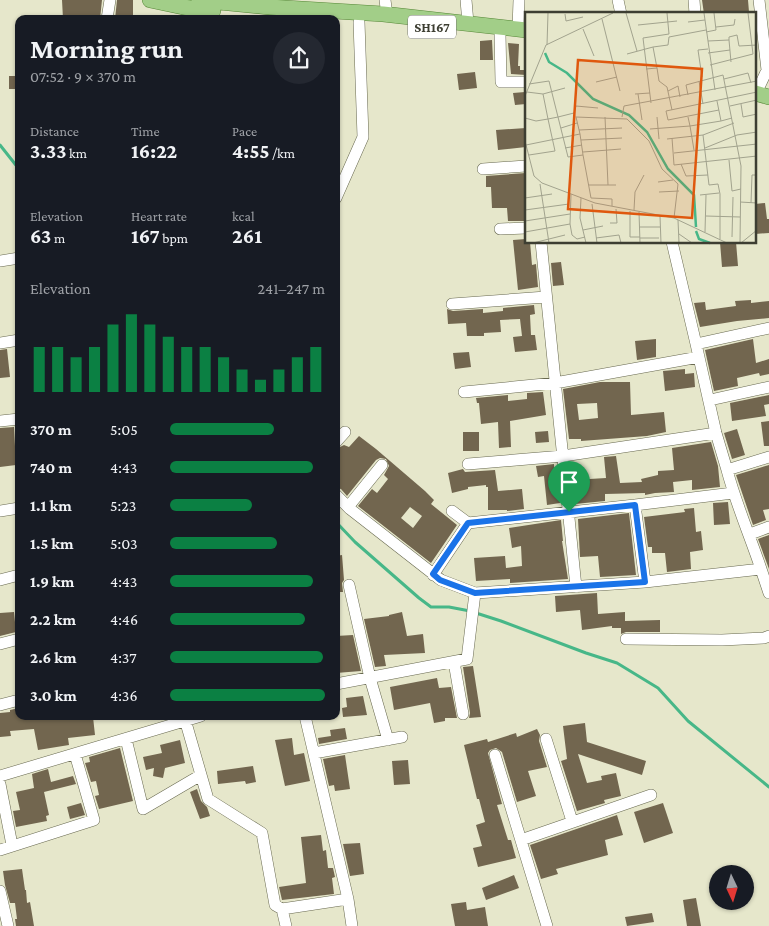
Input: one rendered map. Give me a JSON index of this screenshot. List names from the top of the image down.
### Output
{
  "streets": {
    "main road": ["SH167"]
  },
  "north": "bottom",
  "page": {
    "heading": ["Morning run", "07:52 · 9 × 370 m"],
    "stats": [
      ["Distance", "3.33 km"],
      ["Time", "16:22"],
      ["Pace", "4:55 /km"],
      ["Elevation", "63 m"],
      ["Heart rate", "167 bpm"],
      ["kcal", "261"]
    ],
    "chart": ["Elevation", "241–247 m"],
    "list": [
      {
        "name": "370 m",
        "note": "5:05"
      },
      {
        "name": "740 m",
        "note": "4:43"
      },
      {
        "name": "1.1 km",
        "note": "5:23"
      },
      {
        "name": "1.5 km",
        "note": "5:03"
      },
      {
        "name": "1.9 km",
        "note": "4:43"
      },
      {
        "name": "2.2 km",
        "note": "4:46"
      },
      {
        "name": "2.6 km",
        "note": "4:37"
      },
      {
        "name": "3.0 km",
        "note": "4:36"
      }
    ]
  }
}
